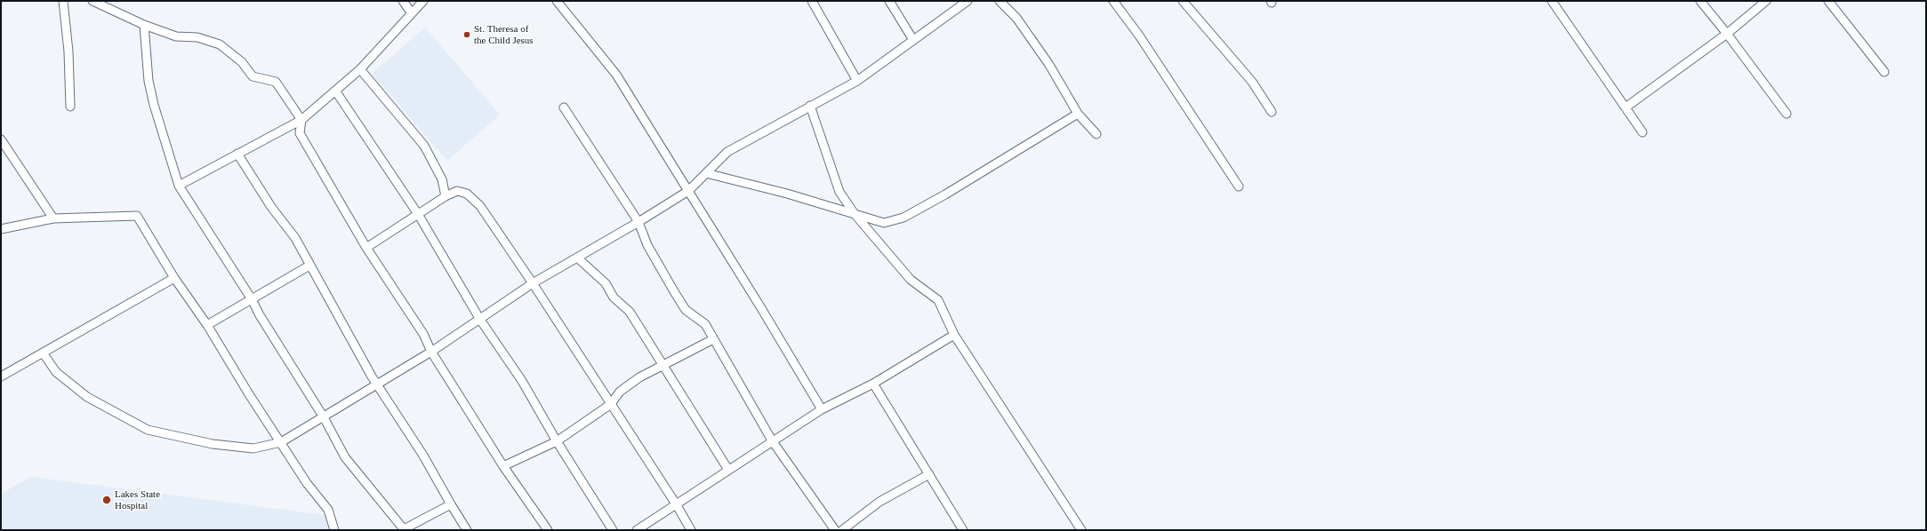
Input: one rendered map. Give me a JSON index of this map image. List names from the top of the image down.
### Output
{
  "places": ["St. Theresa of the Child Jesus", "Lakes State Hospital"]
}
